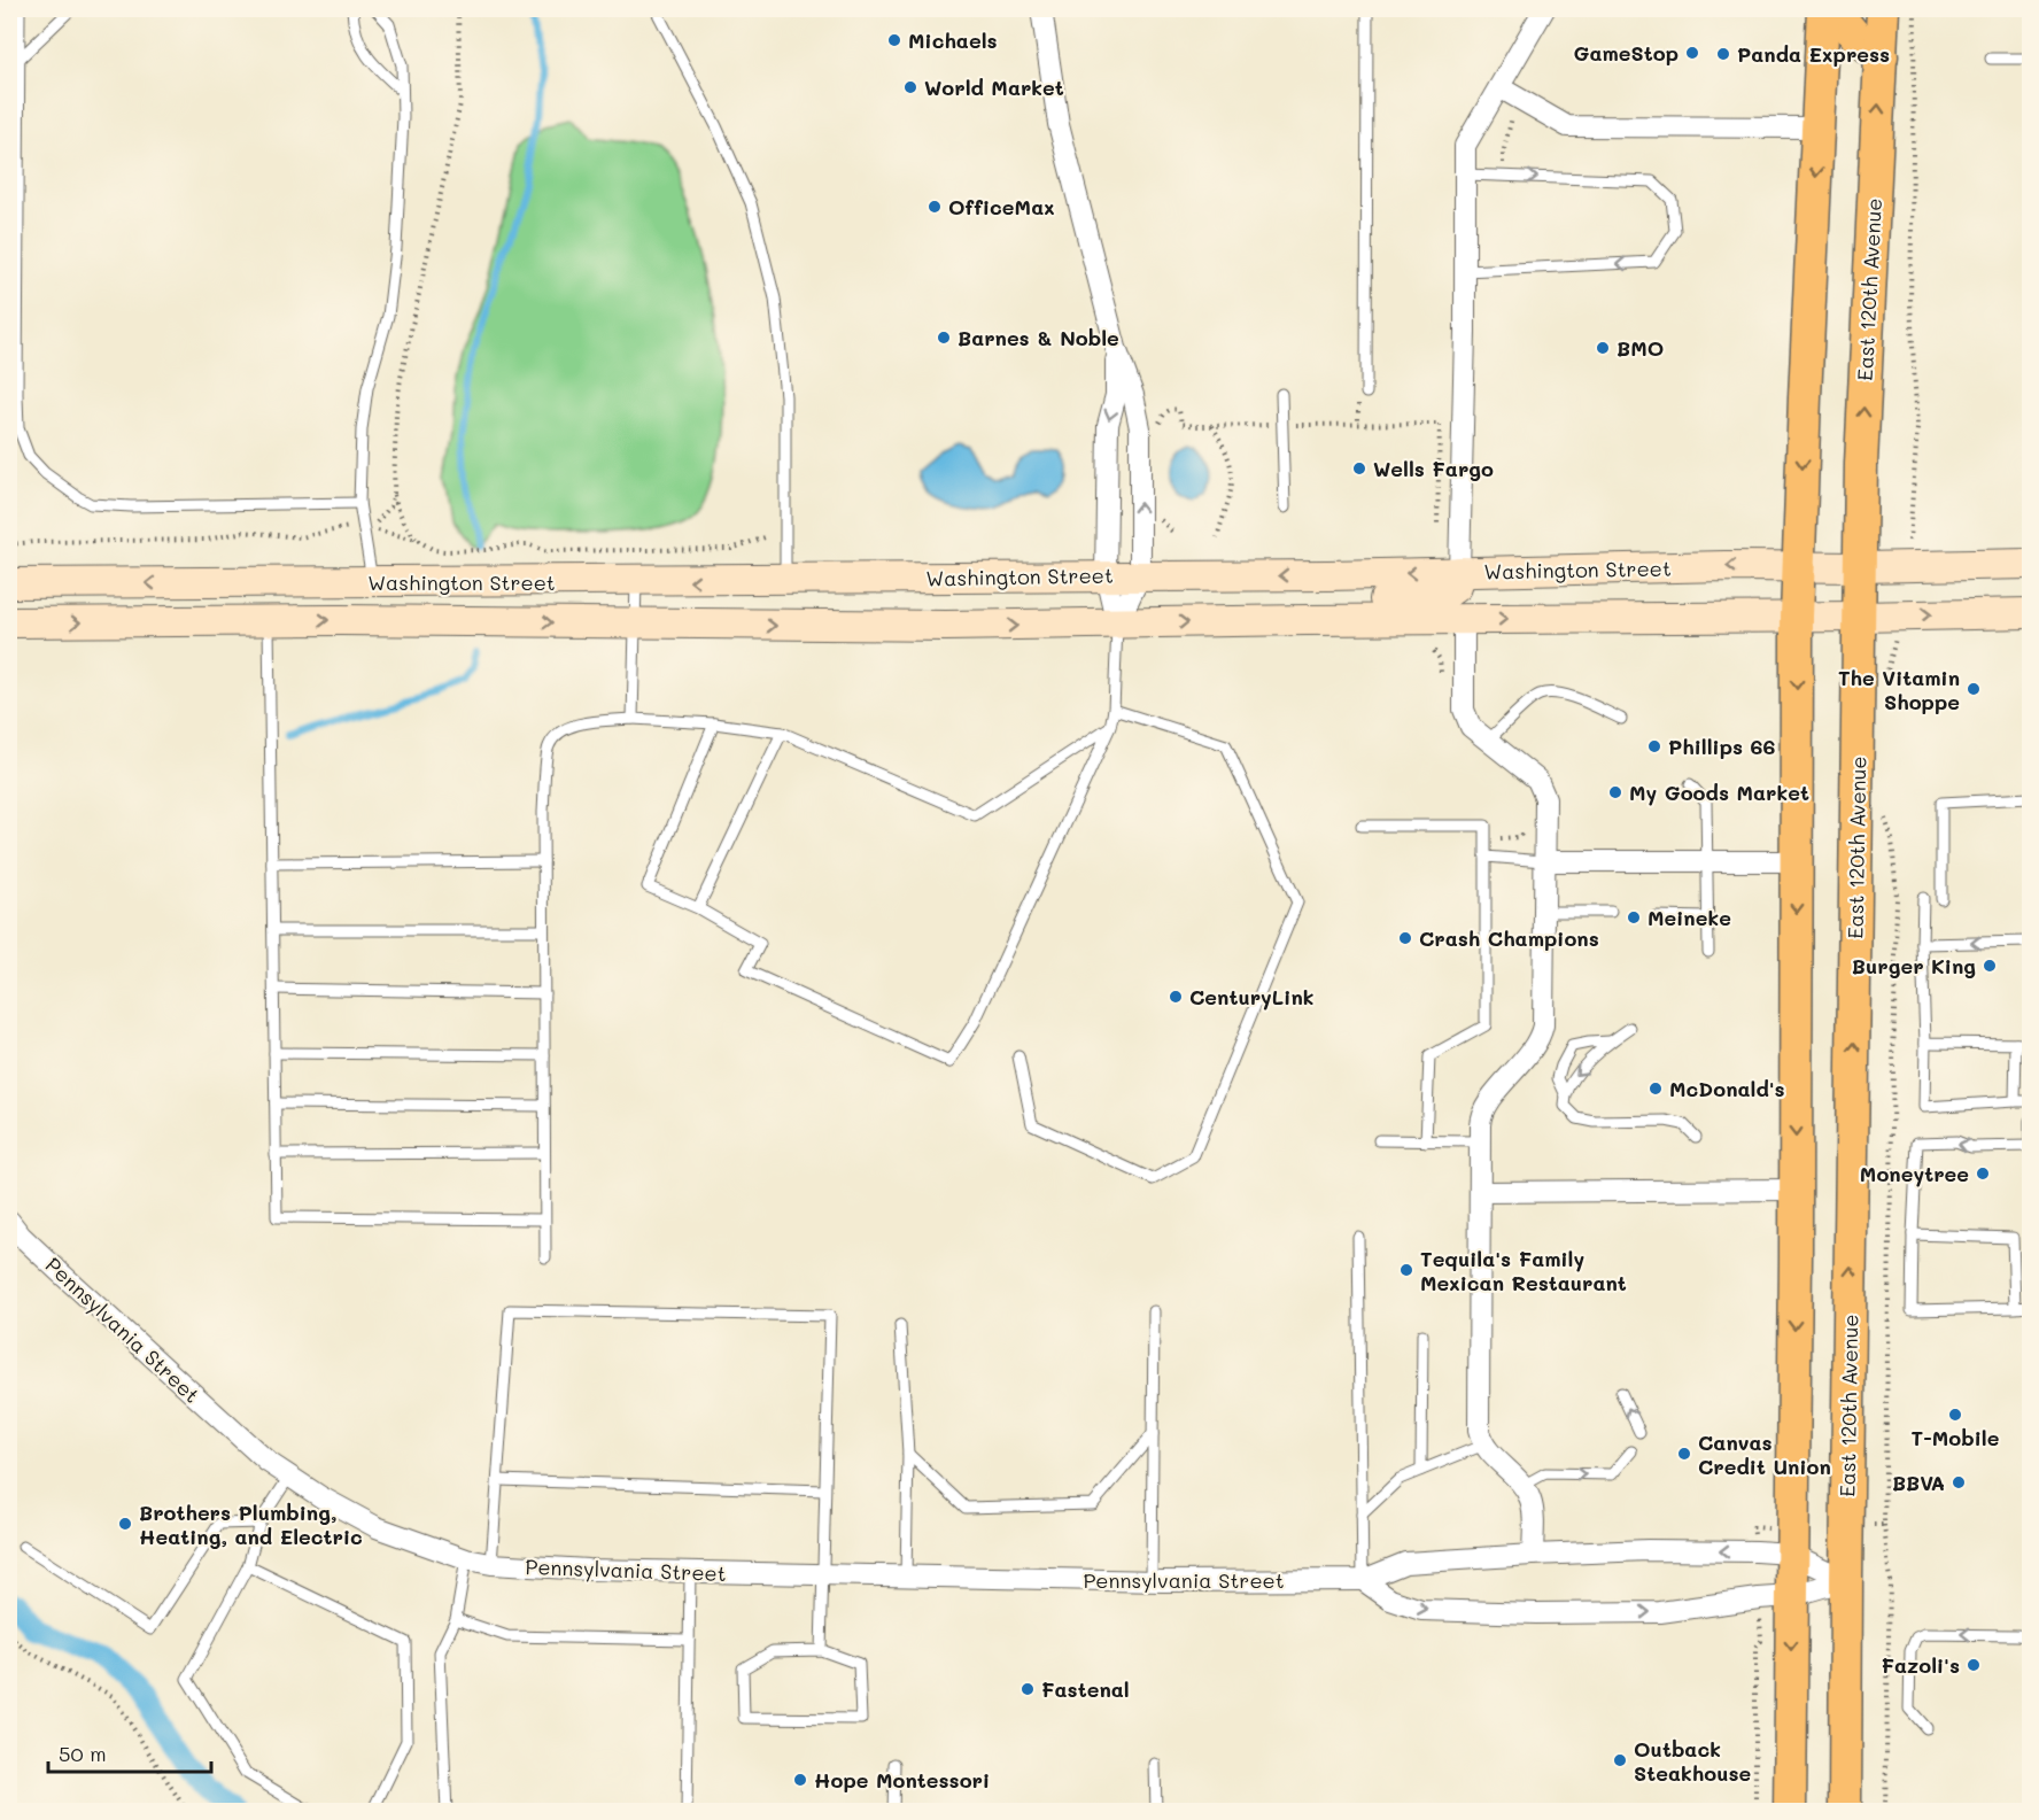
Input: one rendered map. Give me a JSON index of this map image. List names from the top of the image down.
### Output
{
  "streets": {
    "main road": ["East 120th Avenue", "Washington Street"],
    "street": ["Pennsylvania Street"]
  },
  "crossings": [
    ["East 120th Avenue", "Washington Street"],
    ["East 120th Avenue", "Pennsylvania Street"]
  ],
  "places": [
    "Michaels",
    "GameStop",
    "Panda Express",
    "World Market",
    "OfficeMax",
    "Barnes & Noble",
    "BMO",
    "Wells Fargo",
    "The Vitamin Shoppe",
    "Phillips 66",
    "My Goods Market",
    "Meineke",
    "Crash Champions",
    "Burger King",
    "CenturyLink",
    "McDonald's",
    "Moneytree",
    "Tequila's Family Mexican Restaurant",
    "T-Mobile",
    "Canvas Credit Union",
    "BBVA",
    "Brothers Plumbing, Heating, and Electric",
    "Fazoli's",
    "Fastenal",
    "Outback Steakhouse",
    "Hope Montessori"
  ],
  "scale_bar": "50 m"
}
